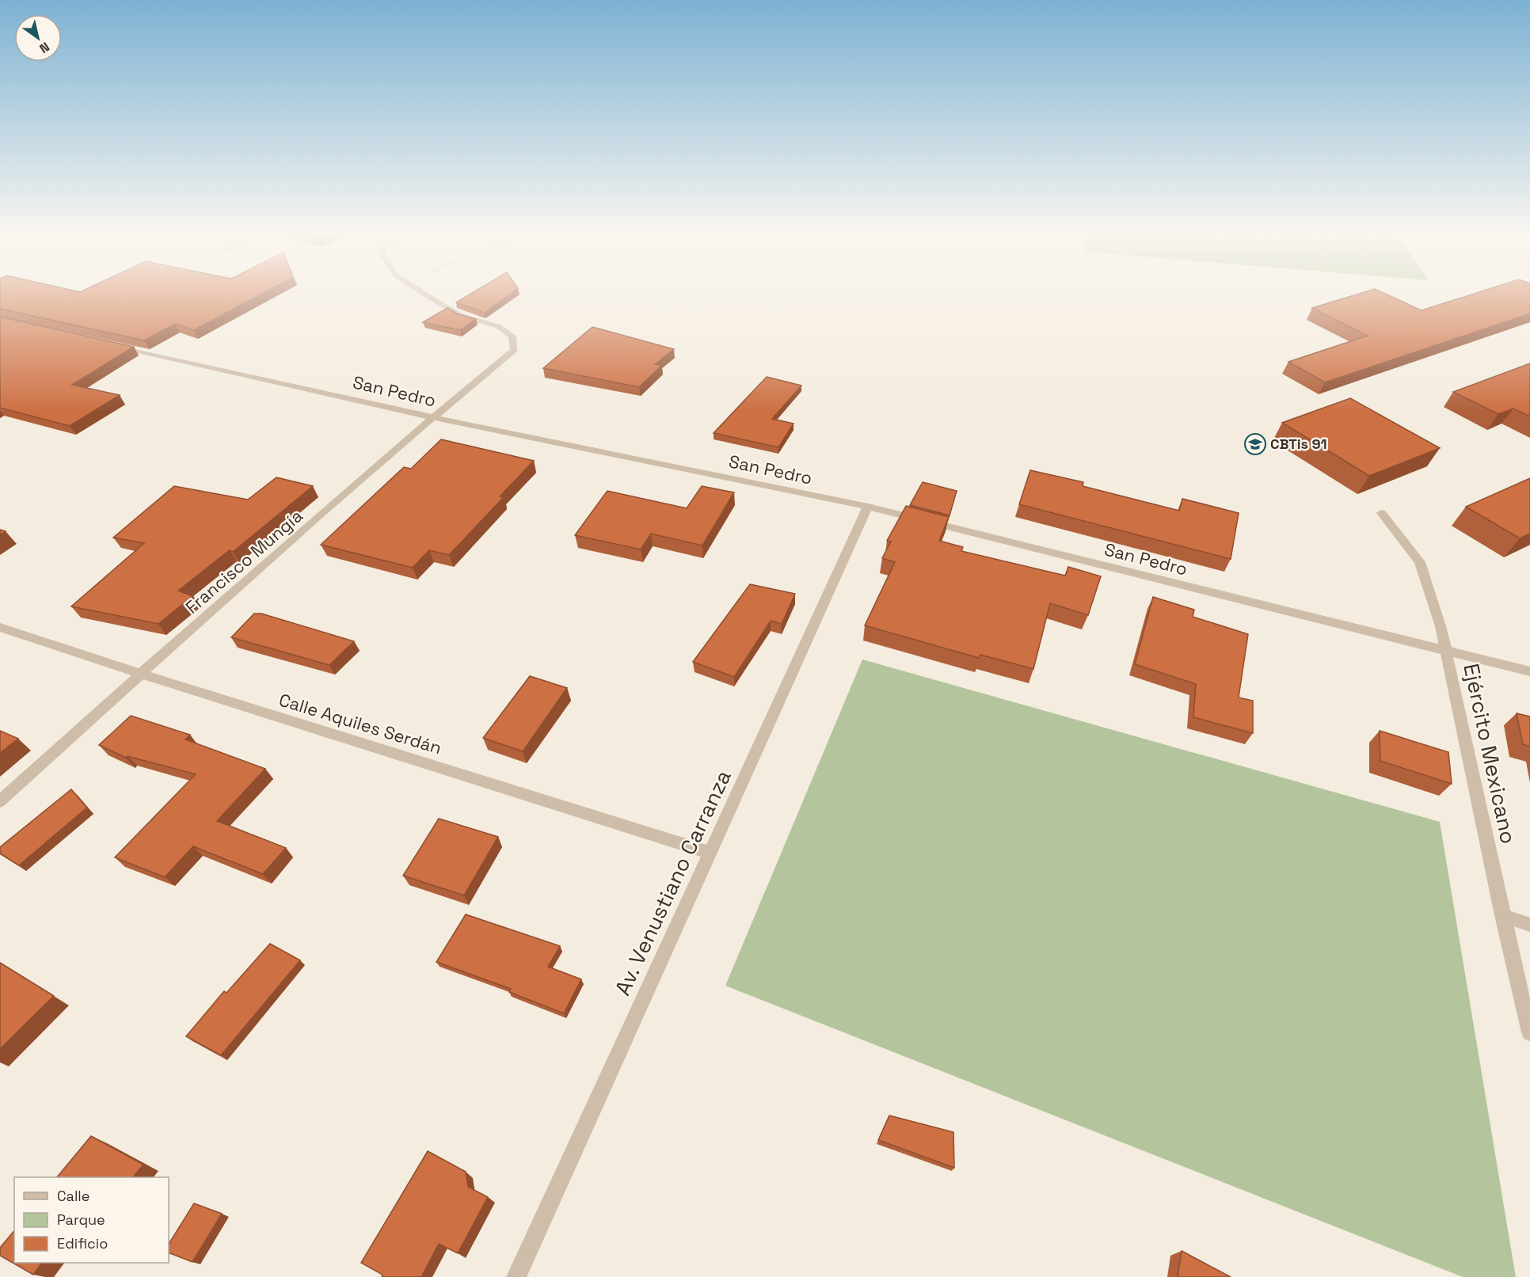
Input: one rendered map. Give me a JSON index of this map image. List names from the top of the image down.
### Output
{
  "streets": {
    "street": [
      "San Pedro",
      "Francisco Mungía",
      "Calle Aquiles Serdán",
      "Ejército Mexicano",
      "Av. Venustiano Carranza"
    ]
  },
  "crossings": [
    ["San Pedro", "Francisco Mungía"],
    ["San Pedro", "Ejército Mexicano"],
    ["San Pedro", "Av. Venustiano Carranza"],
    ["Francisco Mungía", "Calle Aquiles Serdán"],
    ["Calle Aquiles Serdán", "Av. Venustiano Carranza"]
  ],
  "places": {
    "school or university": ["CBTis 91"]
  },
  "legend": ["Calle", "Parque", "Edificio"],
  "north": "bottom right"
}
